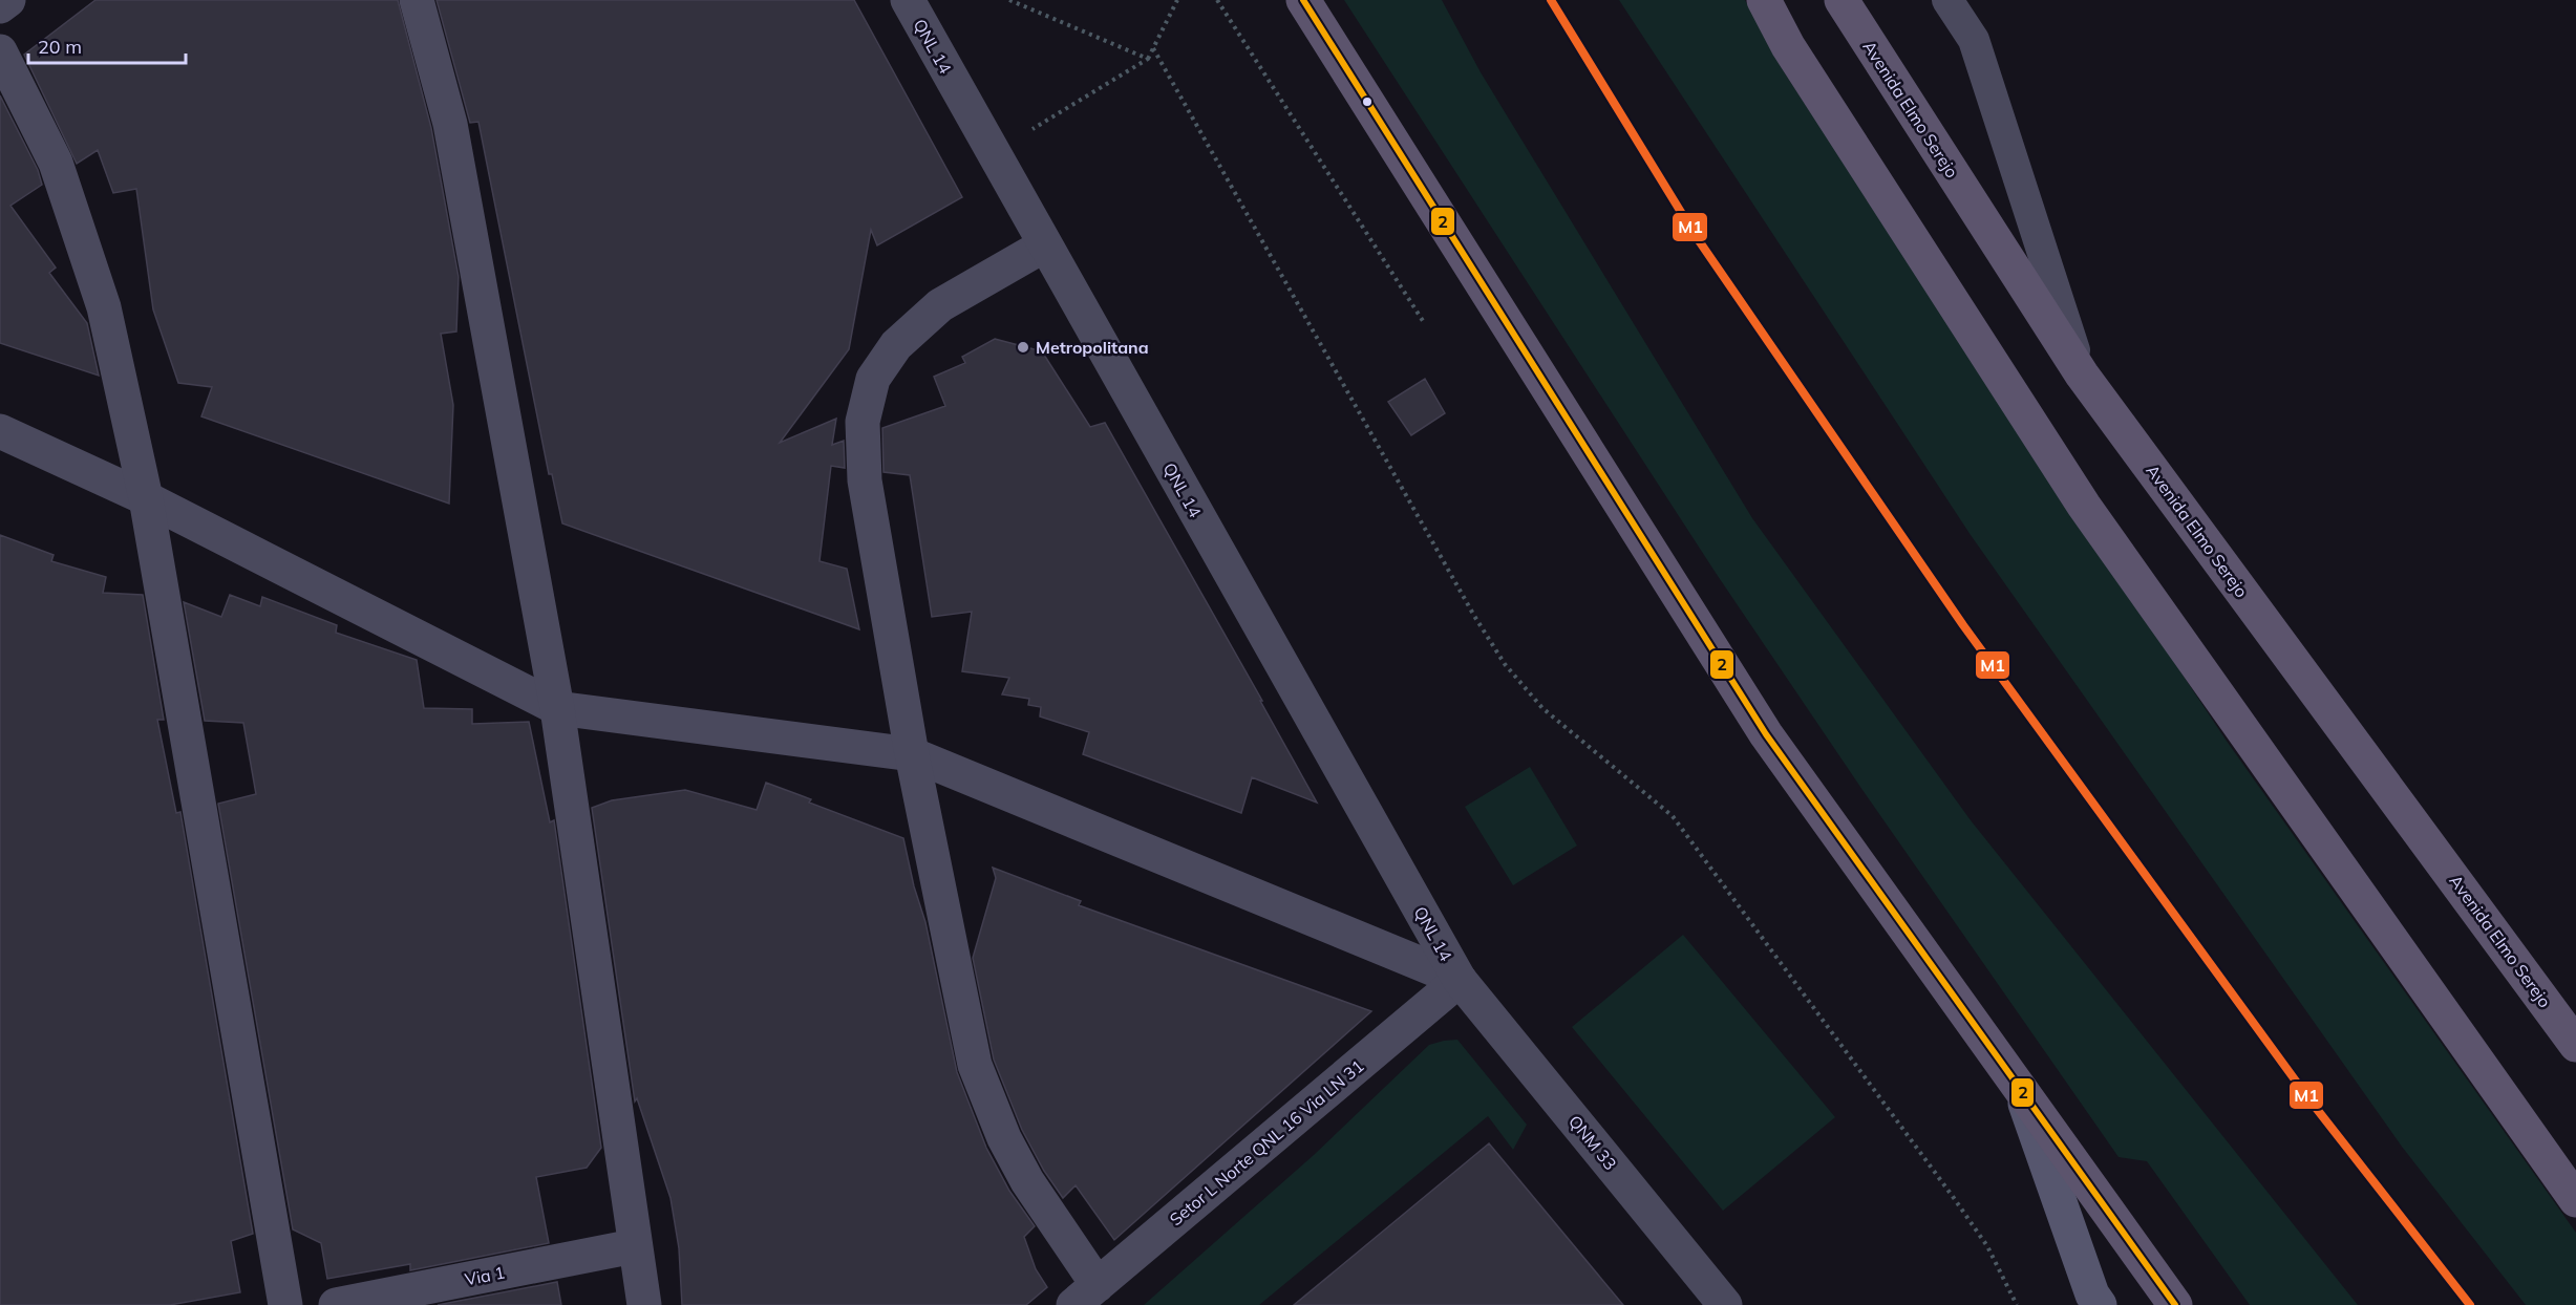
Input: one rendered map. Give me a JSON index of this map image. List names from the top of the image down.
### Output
{
  "streets": {
    "main road": ["Avenida Elmo Serejo"],
    "street": [
      "QNL 14",
      "Setor L Norte QNL 16 Via LN 31",
      "QNM 33",
      "Via 1"
    ]
  },
  "crossings": [
    ["QNL 14", "Setor L Norte QNL 16 Via LN 31"],
    ["QNL 14", "QNM 33"],
    ["Setor L Norte QNL 16 Via LN 31", "QNM 33"]
  ],
  "places": ["Metropolitana"],
  "lines": ["transit line M1", "transit line 2"],
  "scale_bar": "20 m"
}
